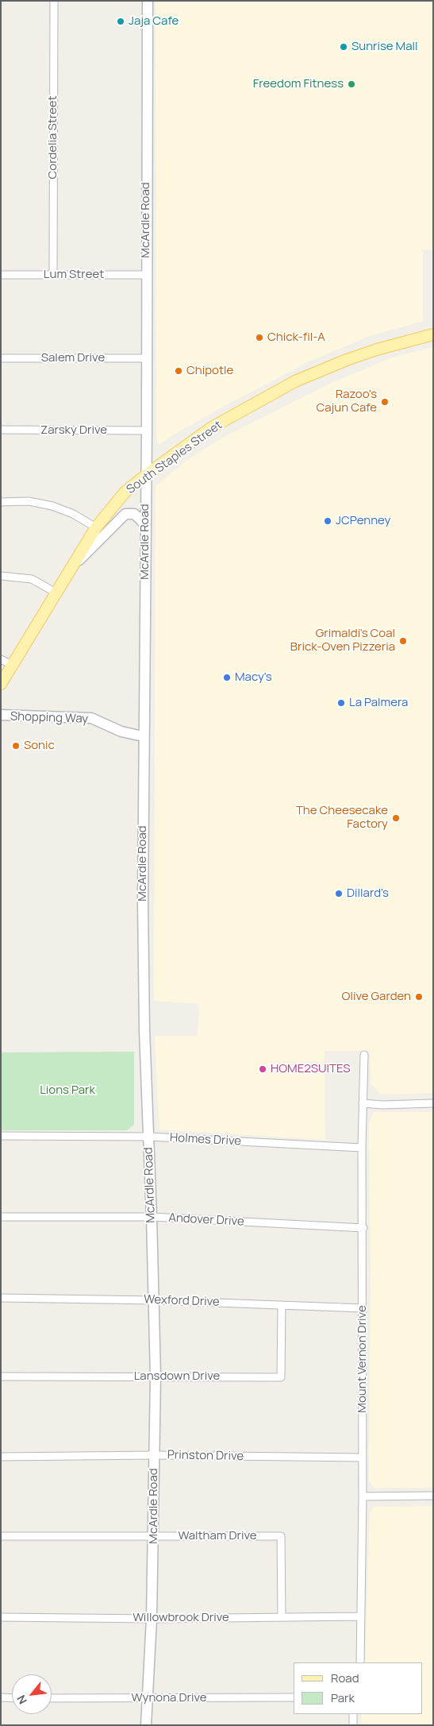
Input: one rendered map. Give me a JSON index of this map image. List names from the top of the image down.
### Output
{
  "streets": {
    "main road": ["McArdle Road", "South Staples Street", "Shopping Way"],
    "street": [
      "Cordelia Street",
      "Lum Street",
      "Salem Drive",
      "Zarsky Drive",
      "Holmes Drive",
      "Andover Drive",
      "Wexford Drive",
      "Mount Vernon Drive",
      "Lansdown Drive",
      "Prinston Drive",
      "Waltham Drive",
      "Willowbrook Drive",
      "Wynona Drive"
    ]
  },
  "crossings": [
    ["Cordelia Street", "Lum Street"],
    ["McArdle Road", "Lum Street"],
    ["McArdle Road", "Salem Drive"],
    ["McArdle Road", "Zarsky Drive"],
    ["McArdle Road", "South Staples Street"],
    ["McArdle Road", "Shopping Way"],
    ["McArdle Road", "Holmes Drive"],
    ["McArdle Road", "Andover Drive"],
    ["McArdle Road", "Wexford Drive"],
    ["McArdle Road", "Lansdown Drive"],
    ["McArdle Road", "Prinston Drive"],
    ["McArdle Road", "Waltham Drive"],
    ["McArdle Road", "Willowbrook Drive"],
    ["McArdle Road", "Wynona Drive"],
    ["Holmes Drive", "Mount Vernon Drive"],
    ["Andover Drive", "Mount Vernon Drive"],
    ["Wexford Drive", "Mount Vernon Drive"],
    ["Wexford Drive", "Lansdown Drive"],
    ["Mount Vernon Drive", "Prinston Drive"],
    ["Mount Vernon Drive", "Willowbrook Drive"],
    ["Waltham Drive", "Willowbrook Drive"]
  ],
  "parks": ["Lions Park"],
  "places": [
    "Jaja Cafe",
    "Sunrise Mall",
    "Freedom Fitness",
    "Chick-fil-A",
    "Chipotle",
    "Razoo's Cajun Cafe",
    "JCPenney",
    "Grimaldi's Coal Brick-Oven Pizzeria",
    "Macy's",
    "La Palmera",
    "Sonic",
    "The Cheesecake Factory",
    "Dillard's",
    "Olive Garden",
    "HOME2SUITES"
  ],
  "legend": ["Road", "Park"],
  "north": "bottom left"
}
